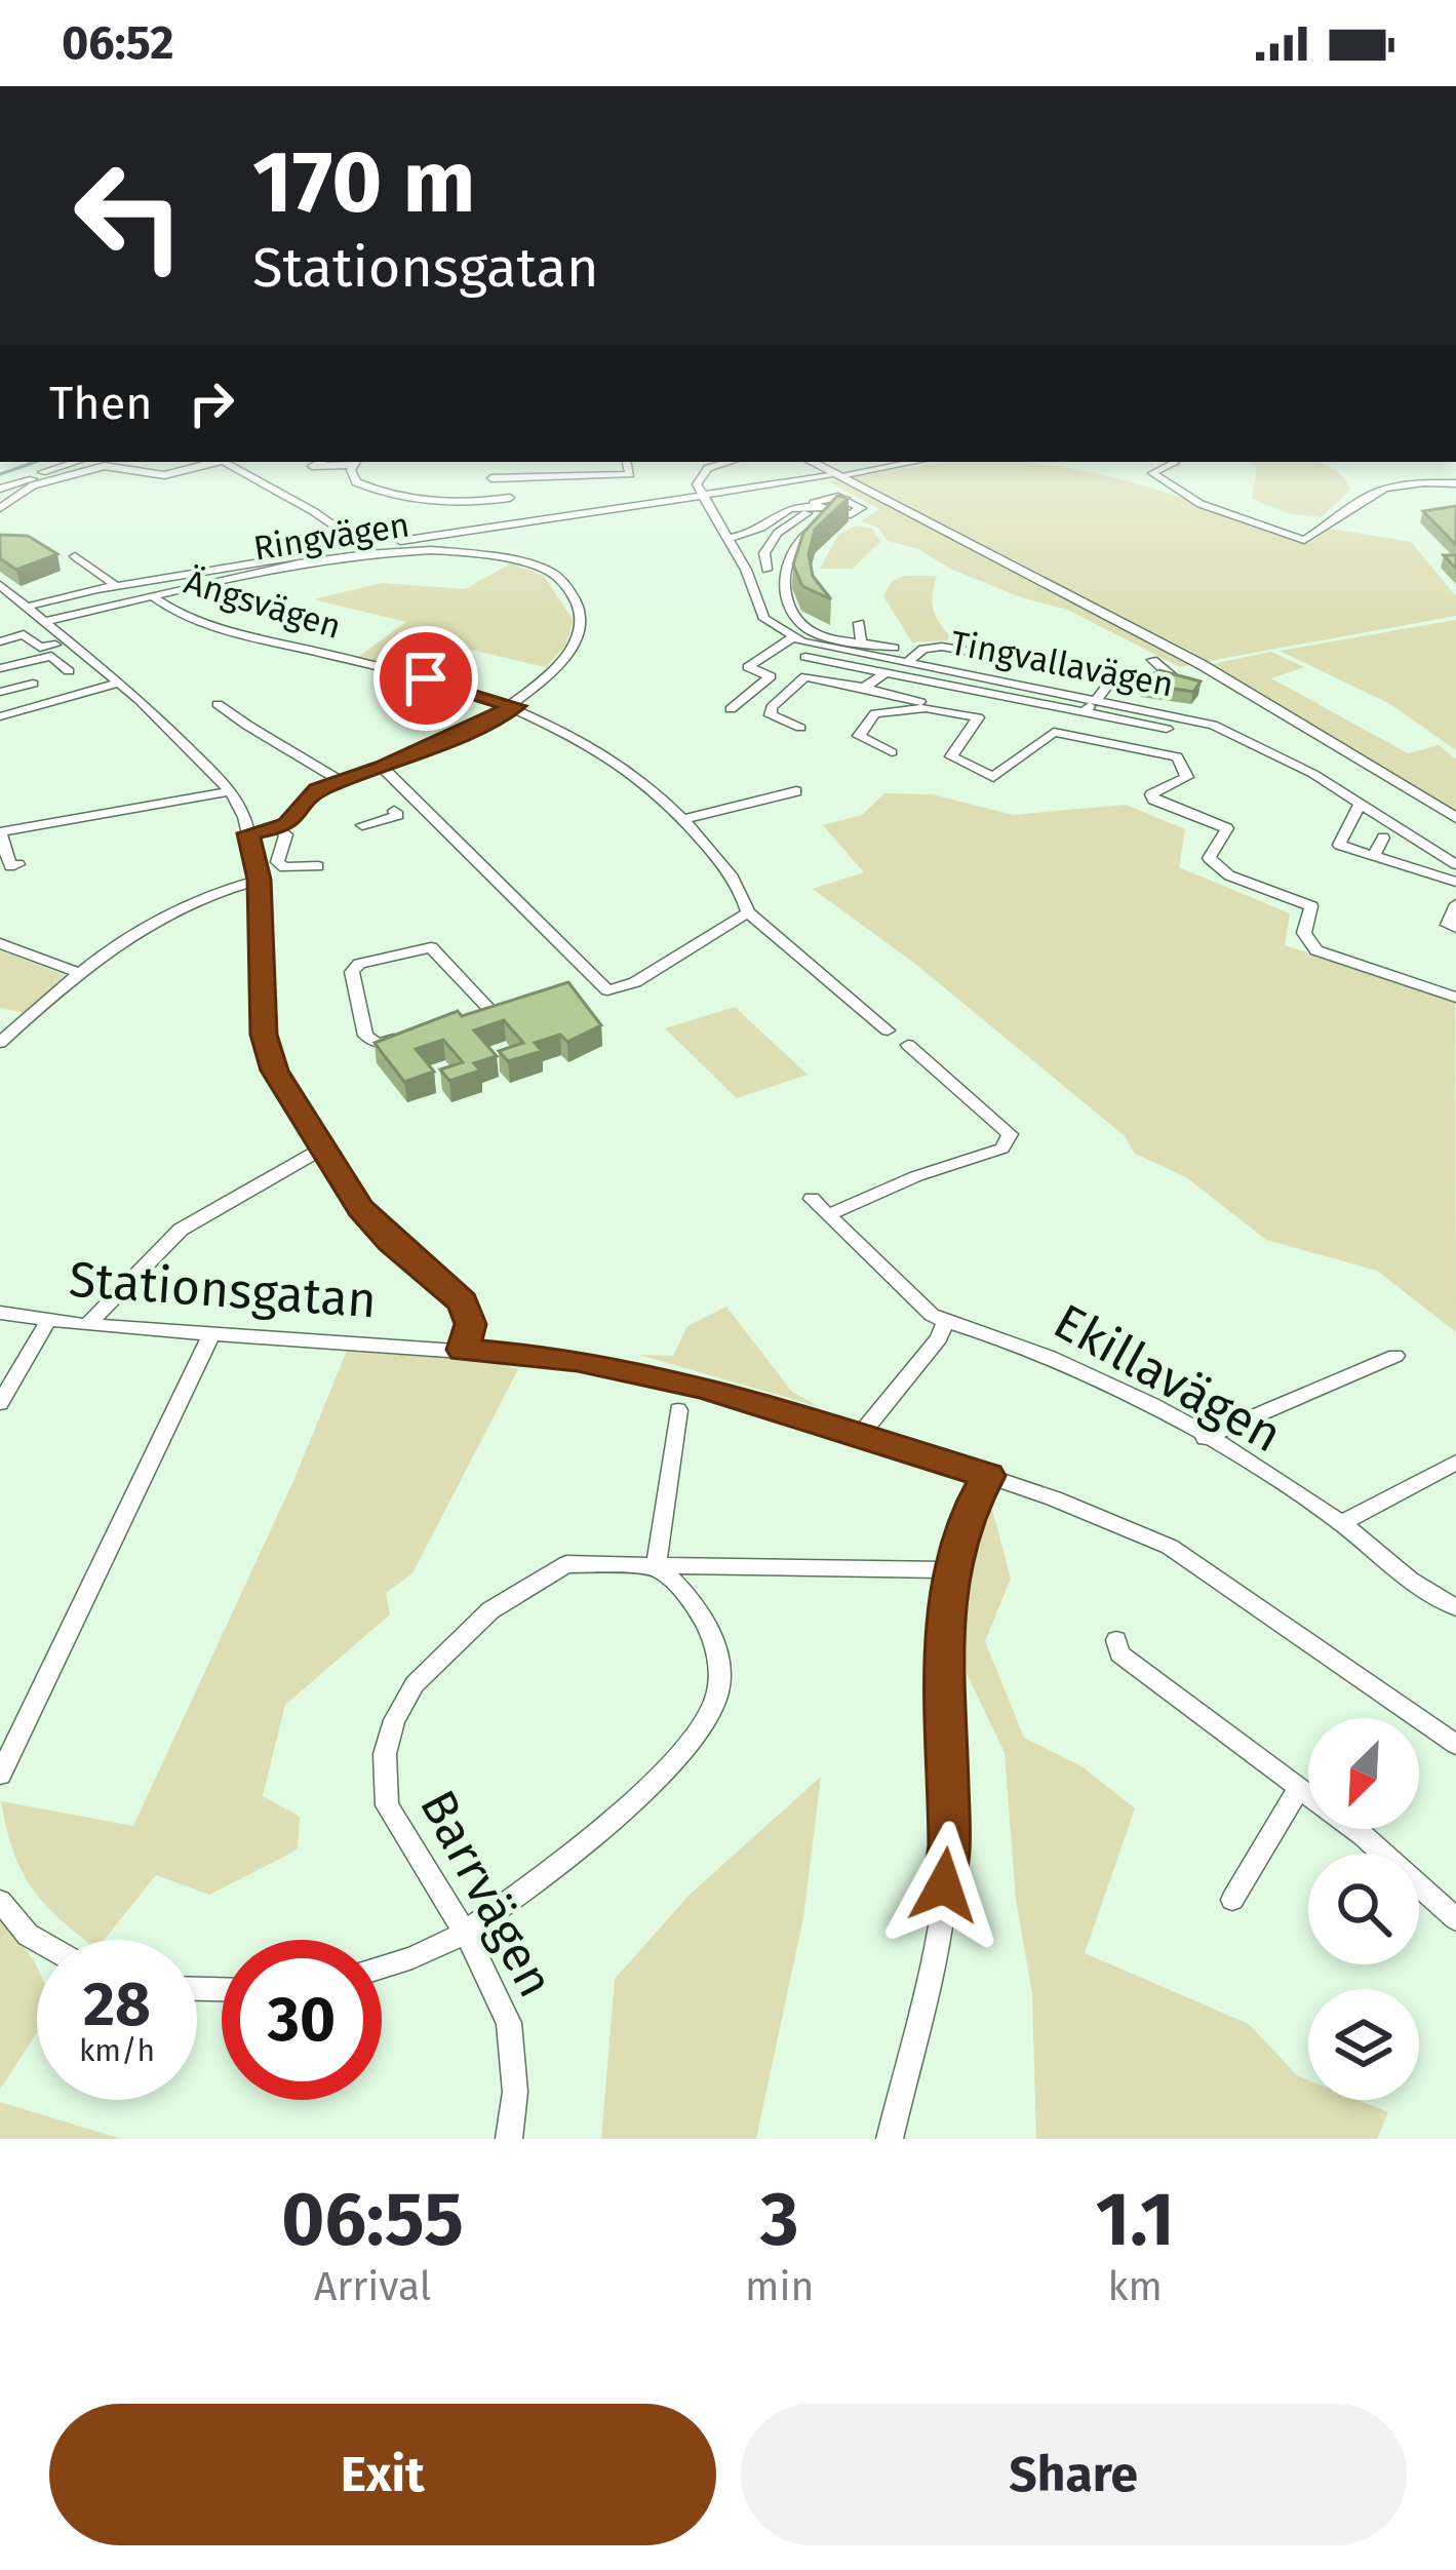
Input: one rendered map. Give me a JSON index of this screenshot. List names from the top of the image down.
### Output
{
  "streets": {
    "street": [
      "Ringvägen",
      "Ängsvägen",
      "Tingvallavägen",
      "Stationsgatan",
      "Ekillavägen",
      "Barrvägen"
    ]
  },
  "crossings": [
    ["Ringvägen", "Ängsvägen"]
  ],
  "north": "bottom left",
  "page": {
    "status": "06:52",
    "turn": ["170 m", "Stationsgatan"],
    "then": "Then",
    "speed": "28 km/h",
    "limit": "30",
    "eta": [
      "06:55",
      "Arrival",
      "3",
      "min",
      "1.1",
      "km"
    ],
    "buttons": ["Exit", "Share"]
  }
}
